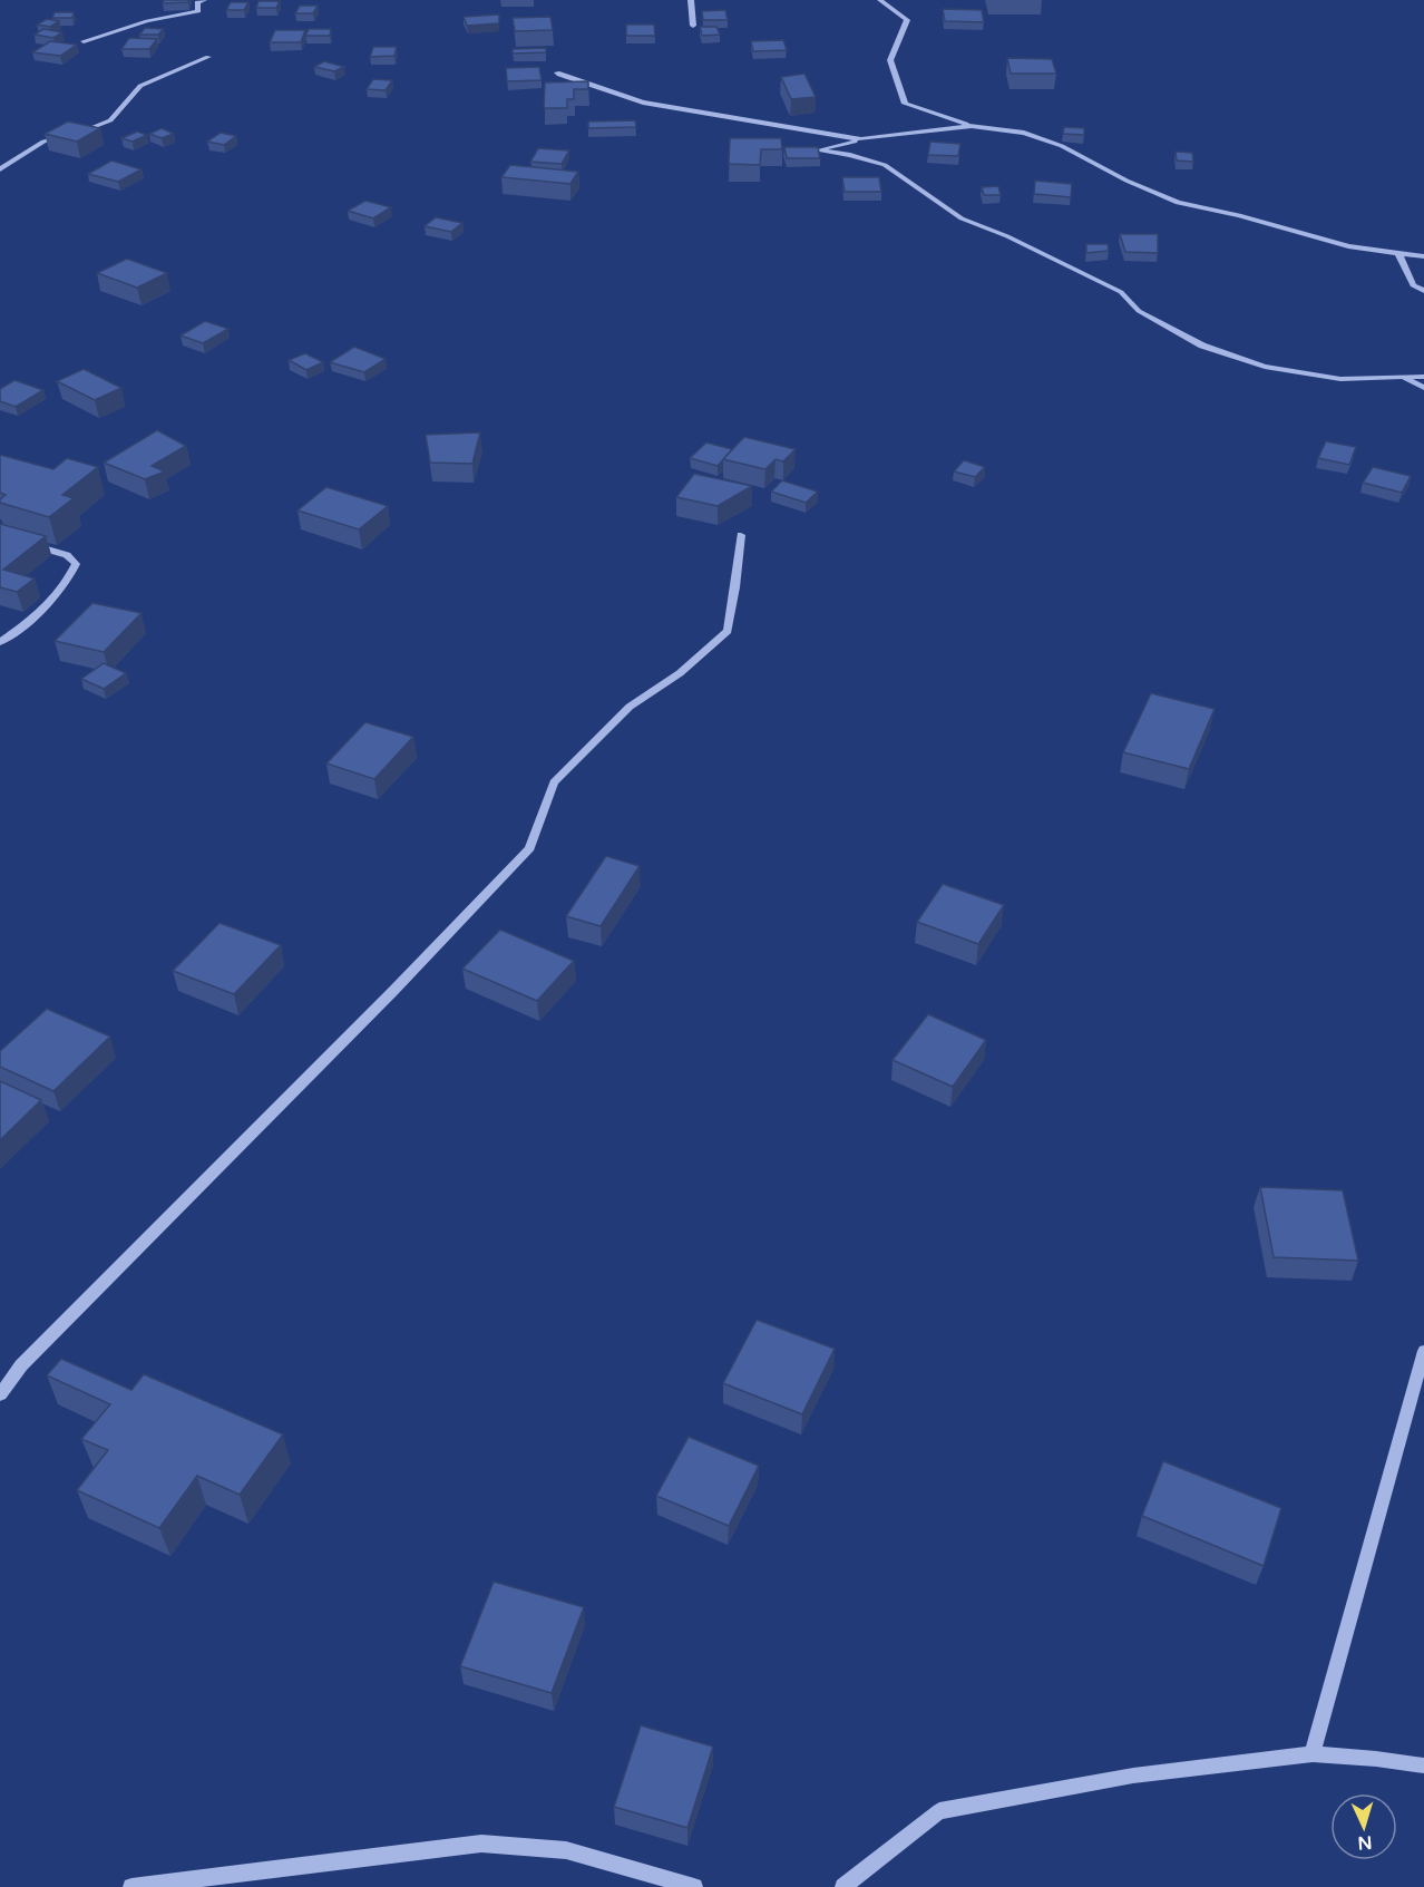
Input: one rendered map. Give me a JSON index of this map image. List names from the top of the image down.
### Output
{
  "north": "bottom"
}
